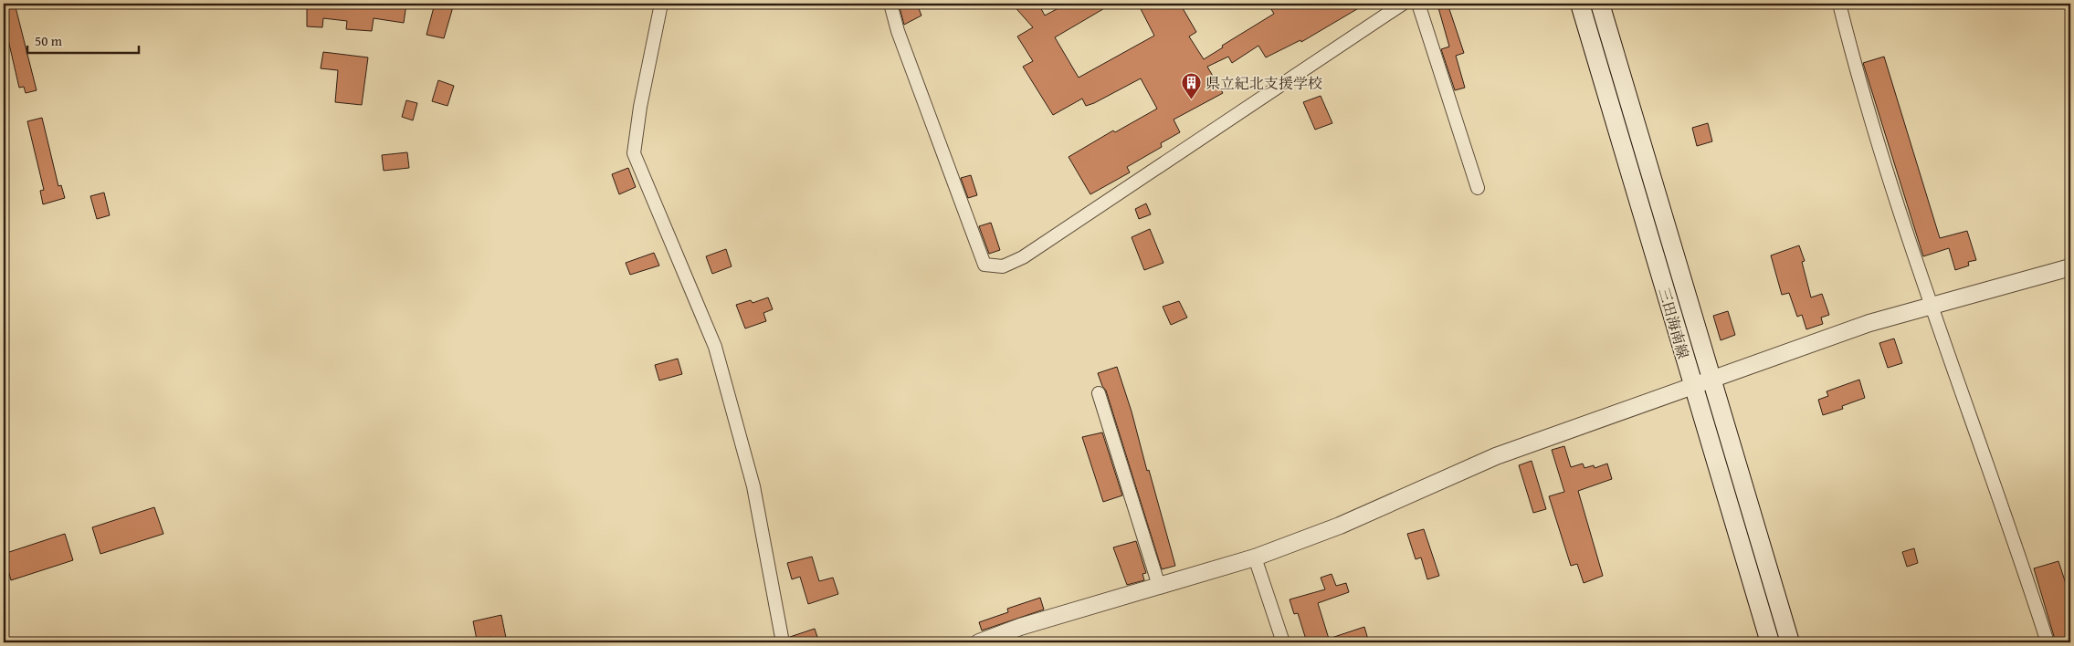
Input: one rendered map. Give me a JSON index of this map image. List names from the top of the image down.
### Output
{
  "streets": {
    "main road": ["三田海南線"]
  },
  "places": {
    "building": ["県立紀北支援学校"]
  },
  "scale_bar": "50 m"
}
